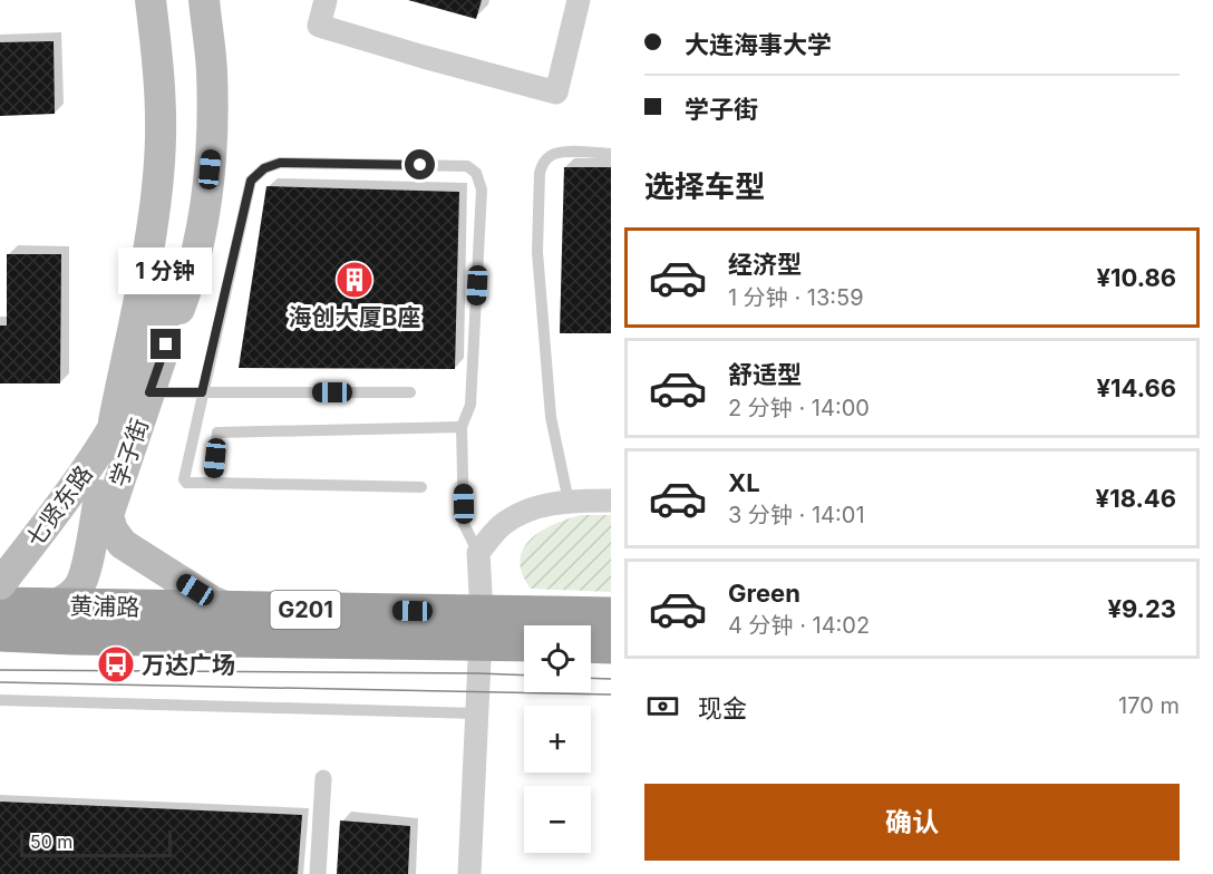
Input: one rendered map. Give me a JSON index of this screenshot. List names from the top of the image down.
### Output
{
  "streets": {
    "highway": ["黄浦路", "G201"],
    "main road": ["学子街", "七贤东路"]
  },
  "crossings": [
    ["学子街", "黄浦路"]
  ],
  "places": {
    "building": ["海创大厦B座"],
    "bus stop": ["万达广场"]
  },
  "scale_bar": "50 m",
  "page": {
    "banner": ["大连海事大学", "学子街"],
    "heading": "选择车型",
    "list": [
      {
        "name": "经济型",
        "note": "1 分钟 · 13:59",
        "value": "¥10.86"
      },
      {
        "name": "舒适型",
        "note": "2 分钟 · 14:00",
        "value": "¥14.66"
      },
      {
        "name": "XL",
        "note": "3 分钟 · 14:01",
        "value": "¥18.46"
      },
      {
        "name": "Green",
        "note": "4 分钟 · 14:02",
        "value": "¥9.23"
      }
    ],
    "bubble": "1 分钟",
    "map_buttons": ["+", "−"],
    "pay": ["现金", "170 m"],
    "buttons": "确认",
    "scale": "50 m"
  }
}
